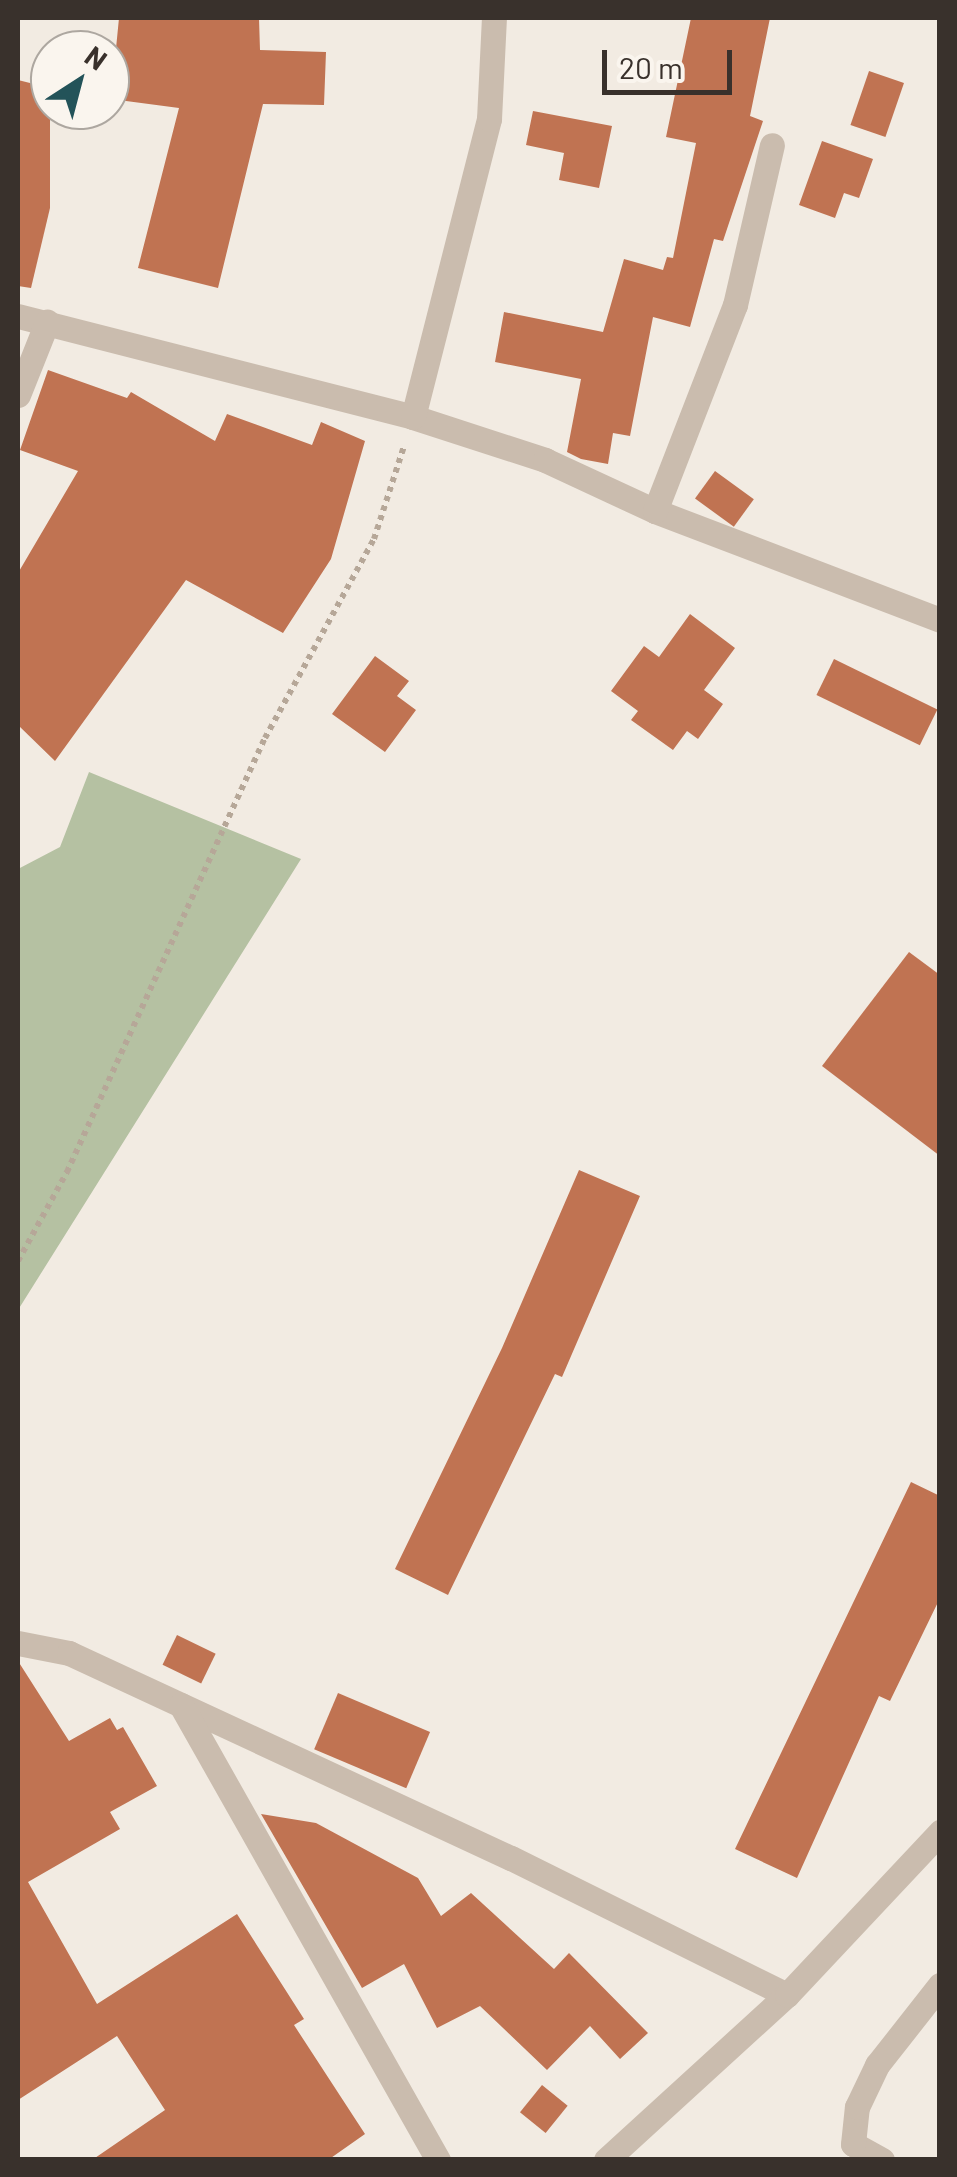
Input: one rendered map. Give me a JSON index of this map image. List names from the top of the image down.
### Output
{
  "scale_bar": "20 m",
  "north": "top right"
}
